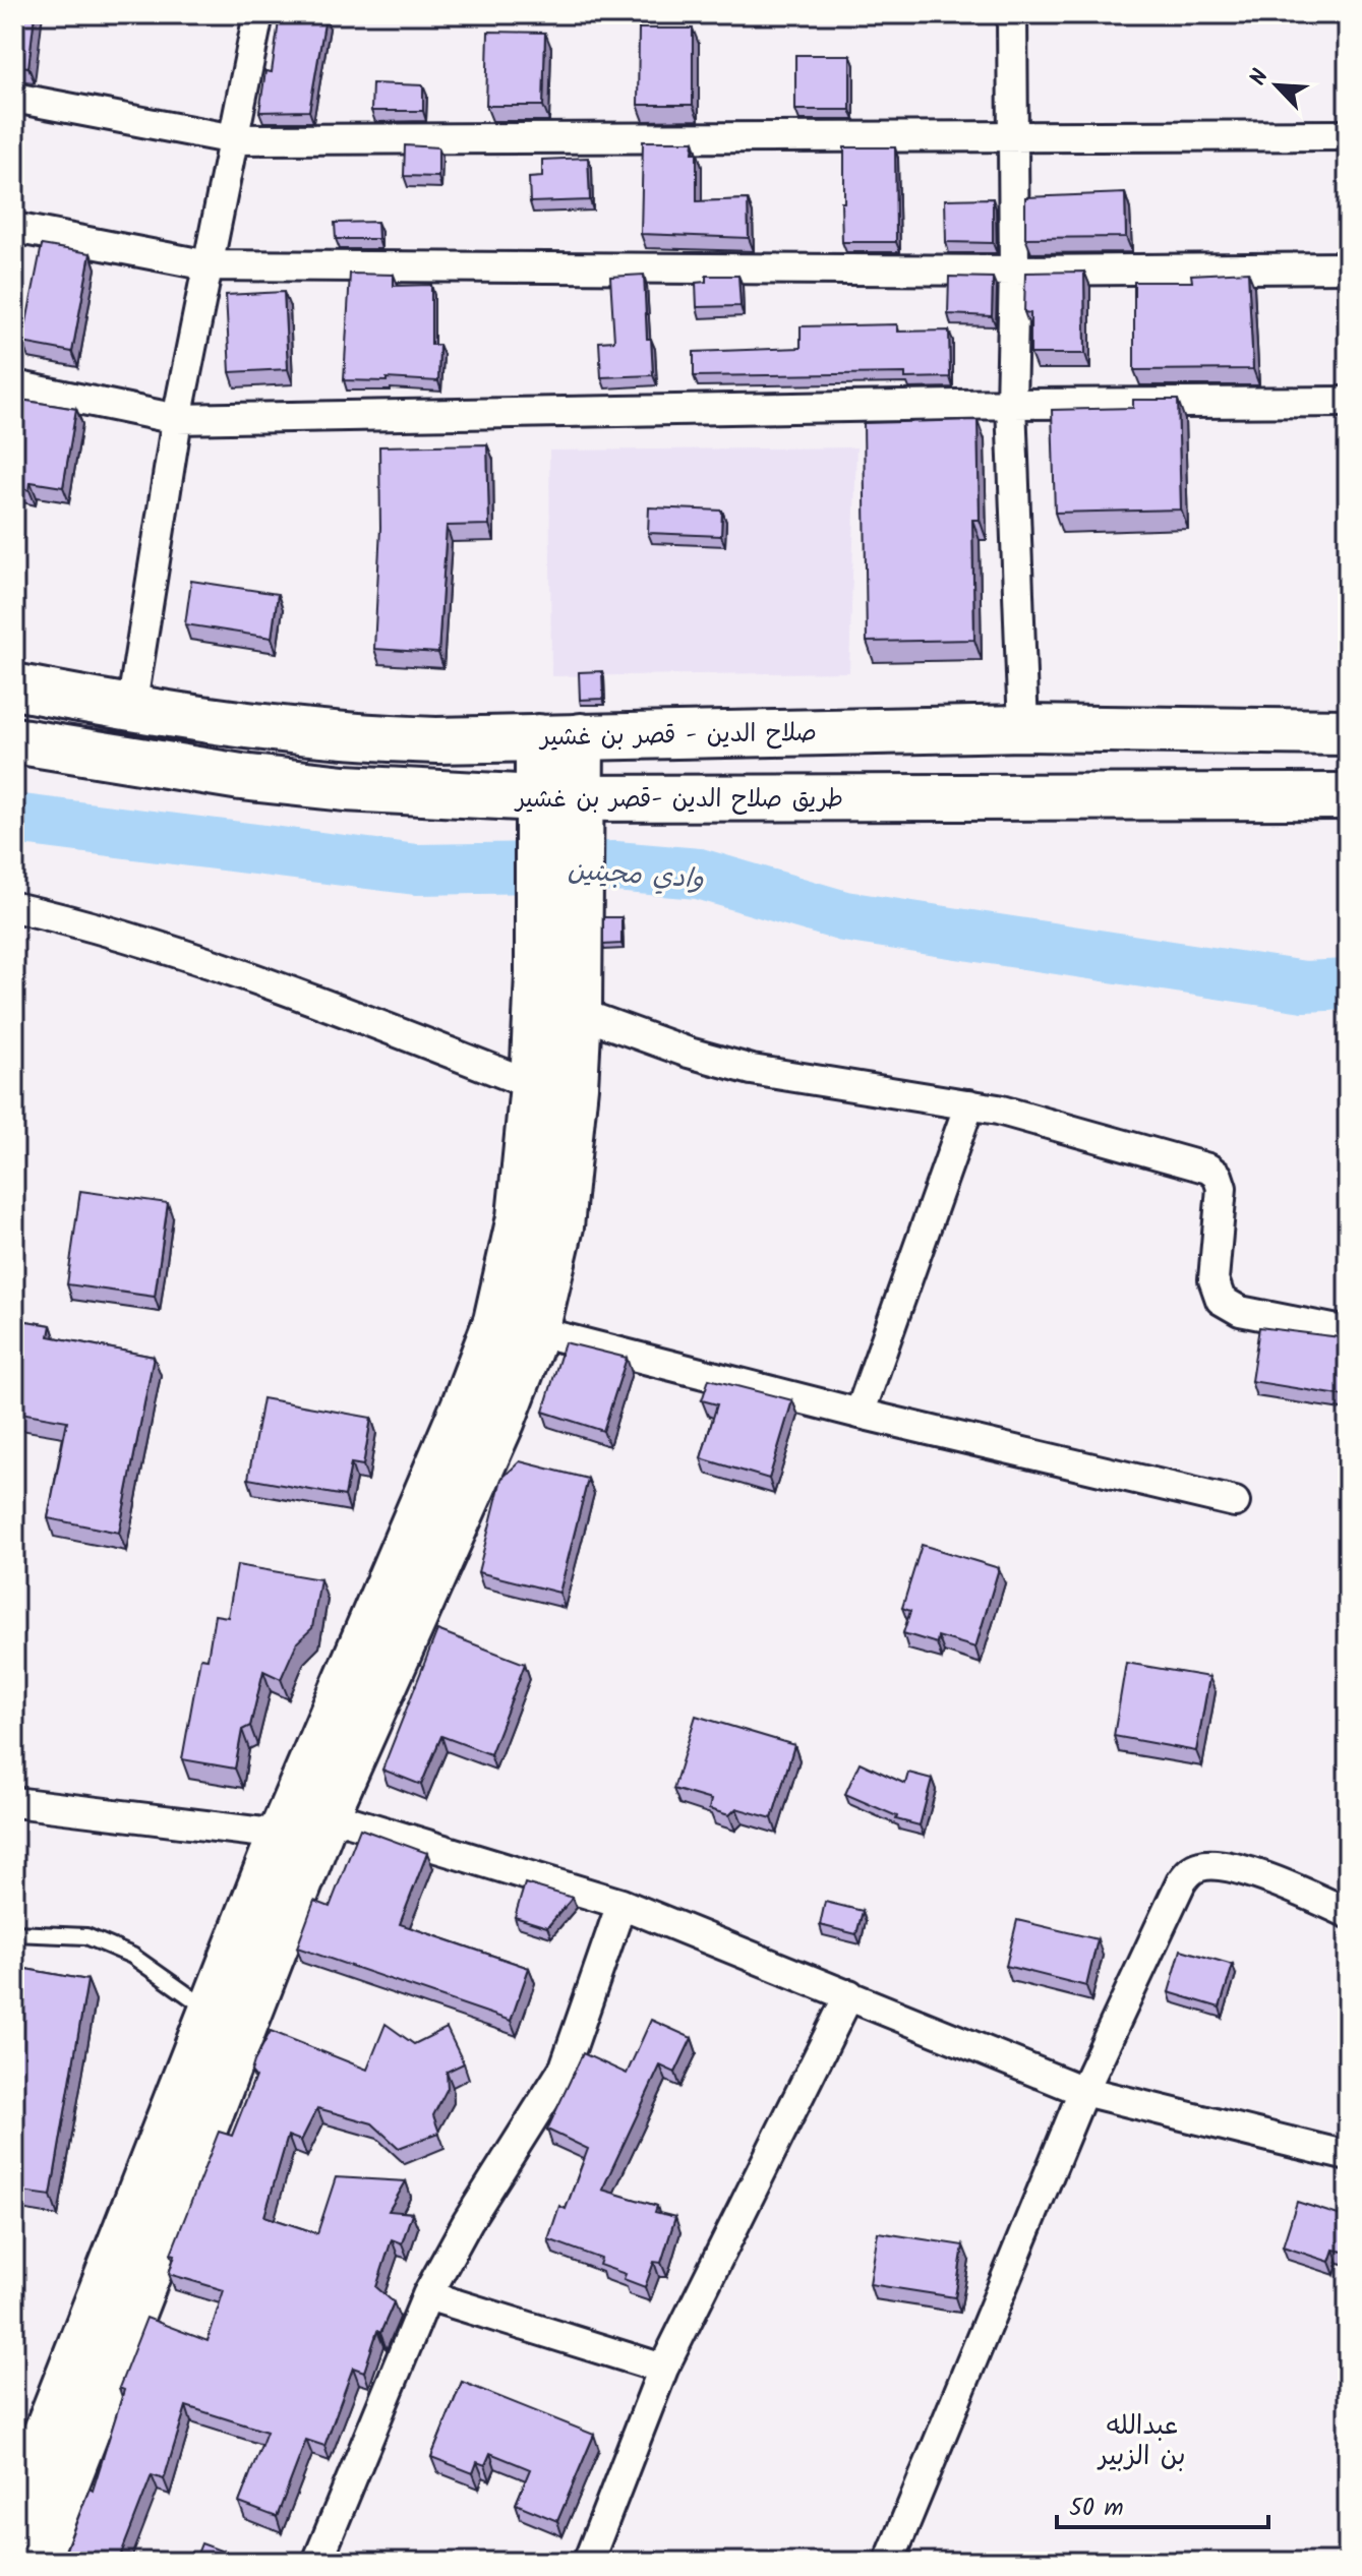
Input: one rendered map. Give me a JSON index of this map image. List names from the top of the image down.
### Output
{
  "streets": {
    "main road": ["صلاح الدين - قصر بن غشير", "طريق صلاح الدين -قصر بن غشير"]
  },
  "districts": ["عبدالله بن الزبير"],
  "water": ["وادي مجينين"],
  "scale_bar": "50 m",
  "north": "top left"
}
